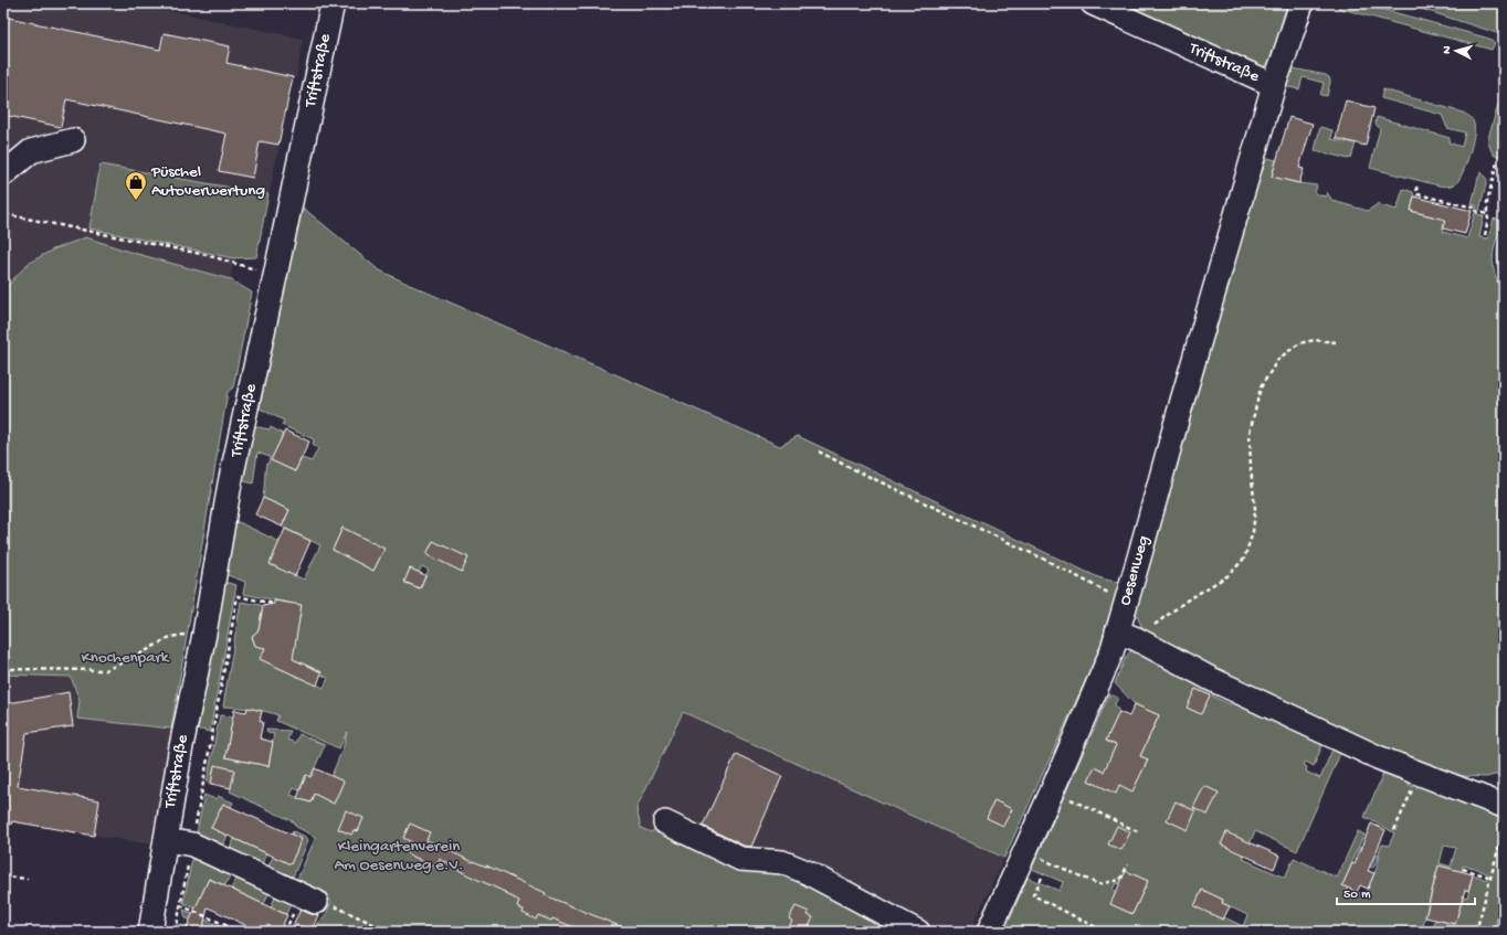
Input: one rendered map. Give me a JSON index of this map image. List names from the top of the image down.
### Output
{
  "streets": {
    "street": ["Triftstraße", "Oesenweg"]
  },
  "crossings": [
    ["Triftstraße", "Oesenweg"]
  ],
  "parks": ["Knochenpark", "Kleingartenverein Am Oesenweg e.V."],
  "places": {
    "shop": ["Püschel Autoverwertung"]
  },
  "scale_bar": "50 m",
  "north": "left"
}
